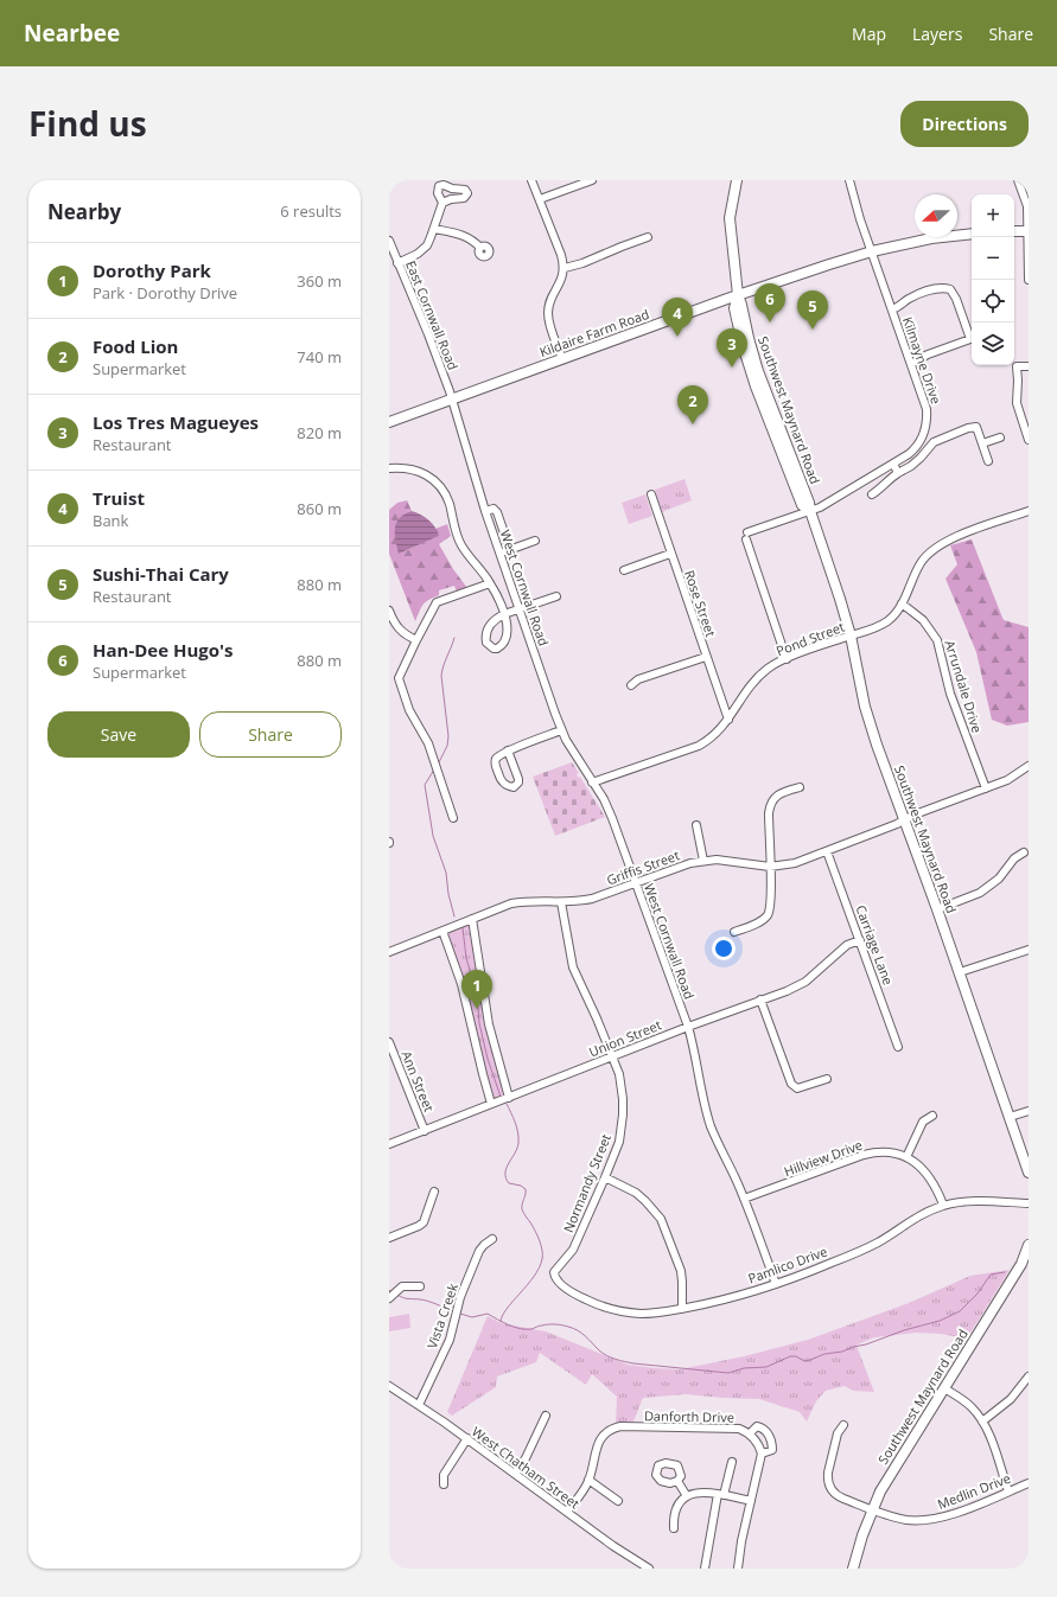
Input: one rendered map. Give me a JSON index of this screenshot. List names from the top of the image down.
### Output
{
  "streets": {
    "main road": ["Kildaire Farm Road", "Southwest Maynard Road"],
    "street": [
      "East Cornwall Road",
      "Kilmayne Drive",
      "West Cornwall Road",
      "Rose Street",
      "Pond Street",
      "Arrundale Drive",
      "Griffis Street",
      "Carriage Lane",
      "Union Street",
      "Ann Street",
      "Hillview Drive",
      "Normandy Street",
      "Pamlico Drive",
      "Vista Creek",
      "Danforth Drive",
      "West Chatham Street",
      "Medlin Drive"
    ]
  },
  "crossings": [
    ["East Cornwall Road", "Kildaire Farm Road"],
    ["East Cornwall Road", "West Cornwall Road"],
    ["Kildaire Farm Road", "Kilmayne Drive"],
    ["Kildaire Farm Road", "Southwest Maynard Road"],
    ["Kildaire Farm Road", "West Cornwall Road"],
    ["Kilmayne Drive", "Southwest Maynard Road"],
    ["Kilmayne Drive", "Pond Street"],
    ["Southwest Maynard Road", "Pond Street"],
    ["Southwest Maynard Road", "Griffis Street"],
    ["Southwest Maynard Road", "Medlin Drive"],
    ["West Cornwall Road", "Pond Street"],
    ["West Cornwall Road", "Griffis Street"],
    ["West Cornwall Road", "Union Street"],
    ["West Cornwall Road", "Hillview Drive"],
    ["West Cornwall Road", "Pamlico Drive"],
    ["Rose Street", "Pond Street"],
    ["Pond Street", "Arrundale Drive"],
    ["Arrundale Drive", "Griffis Street"],
    ["Griffis Street", "Carriage Lane"],
    ["Griffis Street", "Normandy Street"],
    ["Carriage Lane", "Union Street"],
    ["Union Street", "Ann Street"],
    ["Union Street", "Normandy Street"],
    ["Hillview Drive", "Pamlico Drive"],
    ["Normandy Street", "Pamlico Drive"],
    ["Vista Creek", "West Chatham Street"],
    ["Danforth Drive", "West Chatham Street"]
  ],
  "north": "left",
  "page": {
    "header": "Nearbee",
    "nav": ["Map", "Layers", "Share"],
    "title": "Find us",
    "buttons": [
      "Directions",
      ["Save", "Share"]
    ],
    "heading": ["Nearby", "6 results"],
    "map_buttons": ["+", "−"],
    "list": [
      {
        "mark": "1",
        "name": "Dorothy Park",
        "note": "Park · Dorothy Drive",
        "value": "360 m"
      },
      {
        "mark": "2",
        "name": "Food Lion",
        "note": "Supermarket",
        "value": "740 m"
      },
      {
        "mark": "3",
        "name": "Los Tres Magueyes",
        "note": "Restaurant",
        "value": "820 m"
      },
      {
        "mark": "4",
        "name": "Truist",
        "note": "Bank",
        "value": "860 m"
      },
      {
        "mark": "5",
        "name": "Sushi-Thai Cary",
        "note": "Restaurant",
        "value": "880 m"
      },
      {
        "mark": "6",
        "name": "Han-Dee Hugo's",
        "note": "Supermarket",
        "value": "880 m"
      }
    ],
    "pins": [
      "6",
      "5",
      "4",
      "3",
      "2",
      "1"
    ]
  }
}
